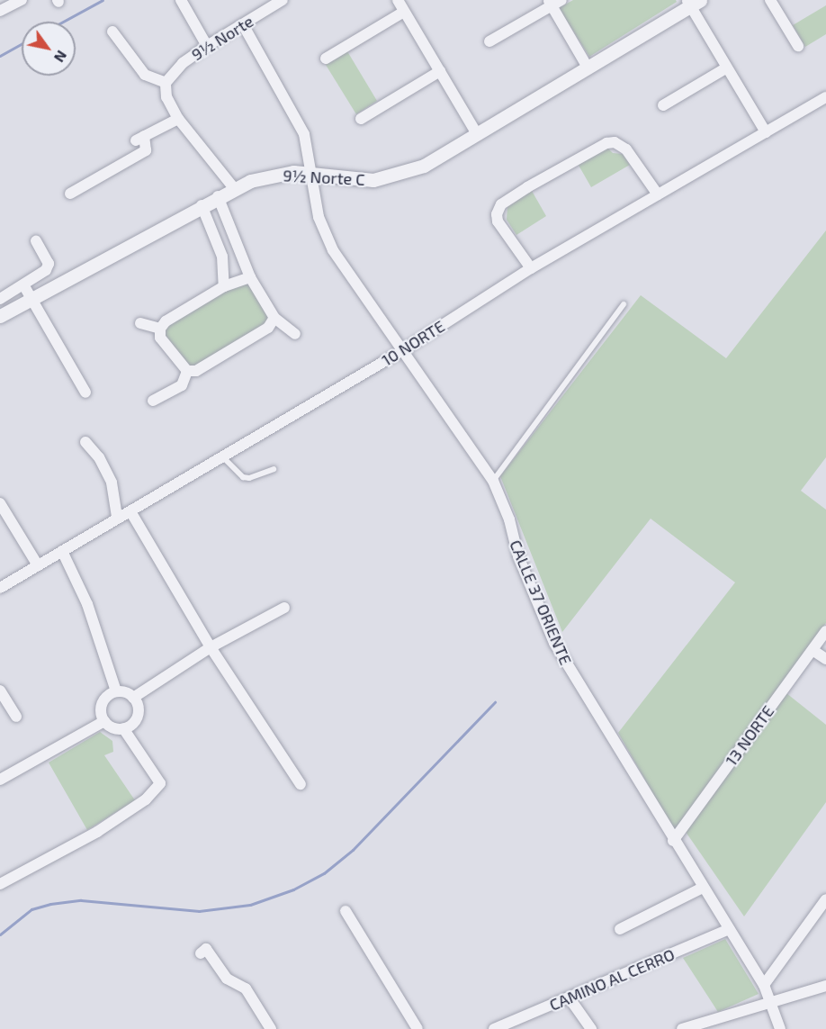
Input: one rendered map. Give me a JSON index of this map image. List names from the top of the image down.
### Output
{
  "streets": {
    "street": [
      "9½ Norte",
      "9½ Norte C",
      "10 NORTE",
      "CALLE 37 ORIENTE",
      "13 NORTE",
      "CAMINO AL CERRO"
    ]
  },
  "crossings": [
    ["9½ Norte", "CALLE 37 ORIENTE"],
    ["9½ Norte C", "CALLE 37 ORIENTE"],
    ["10 NORTE", "CALLE 37 ORIENTE"],
    ["CALLE 37 ORIENTE", "13 NORTE"],
    ["CALLE 37 ORIENTE", "CAMINO AL CERRO"]
  ],
  "north": "bottom right"
}
